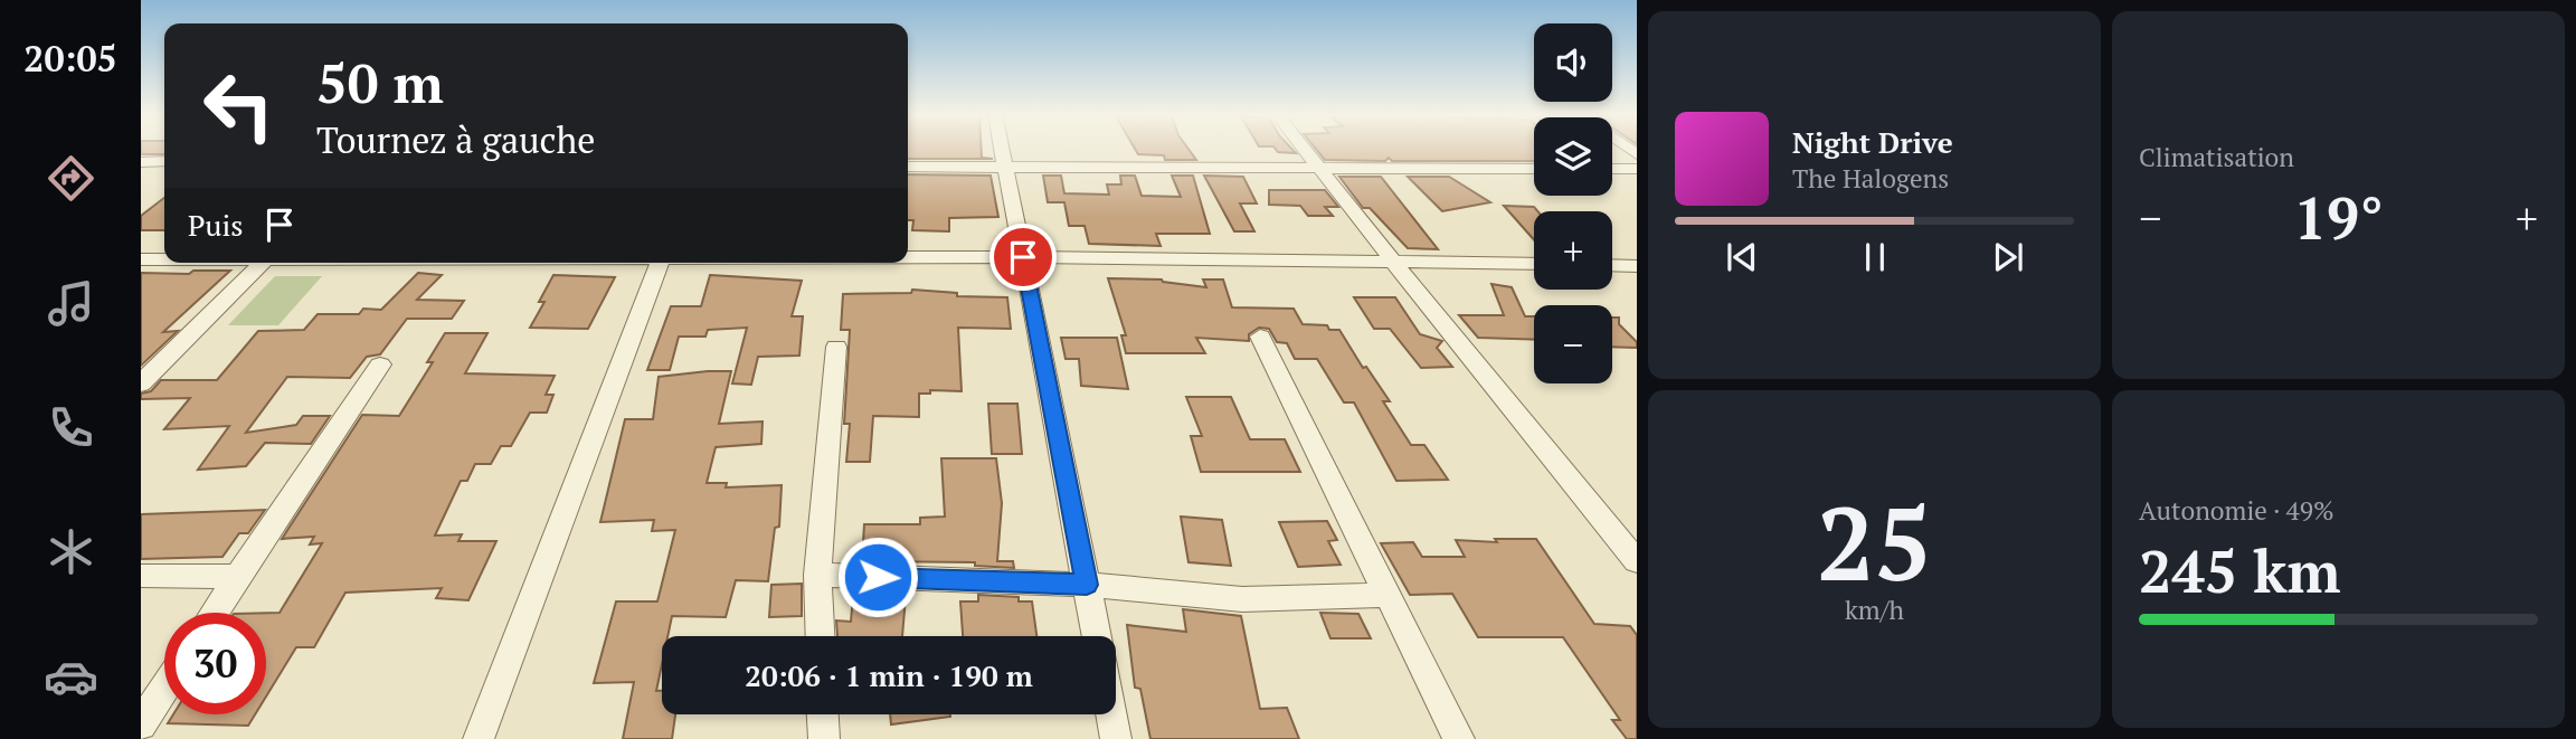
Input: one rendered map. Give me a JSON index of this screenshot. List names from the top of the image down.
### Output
{
  "page": {
    "tabs": "20:05",
    "tile": [
      "Climatisation",
      ["25", "km/h"],
      ["Autonomie · 49%", "245 km"]
    ],
    "map_buttons": ["+", "−"],
    "turn": ["50 m", "Tournez à gauche"],
    "song": ["Night Drive", "The Halogens"],
    "heat": ["−", "19°", "+"],
    "then": "Puis",
    "limit": "30",
    "trip": "20:06 · 1 min · 190 m"
  }
}
